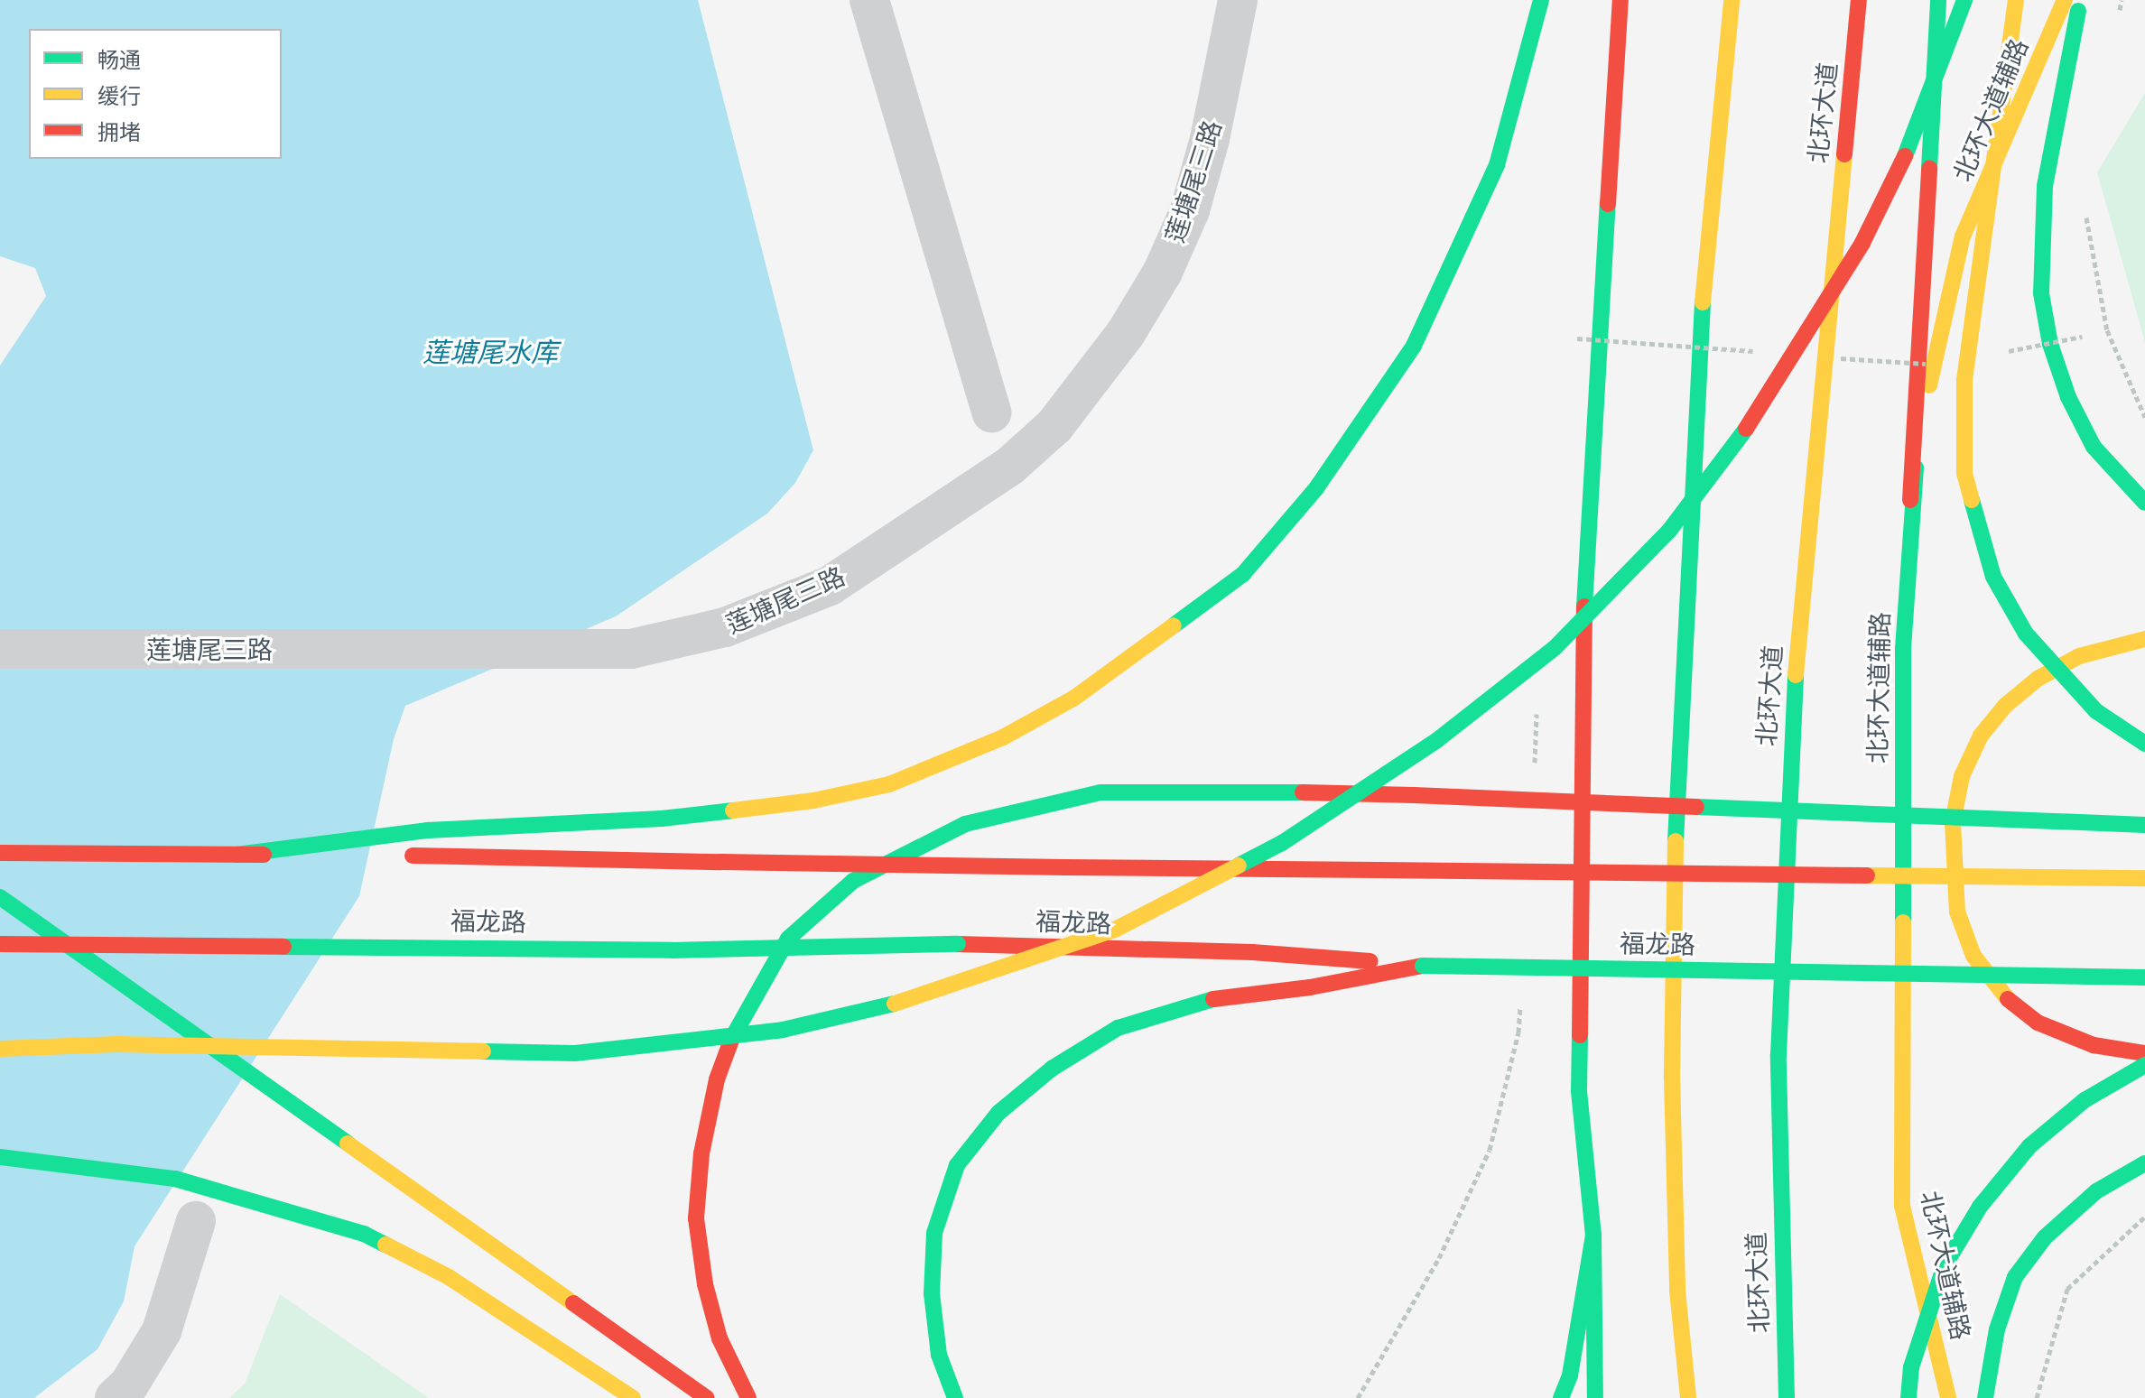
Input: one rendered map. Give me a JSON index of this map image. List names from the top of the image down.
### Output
{
  "streets": {
    "main road": ["北环大道辅路", "北环大道", "福龙路"],
    "street": ["莲塘尾三路"]
  },
  "water": ["莲塘尾水库"],
  "legend": ["畅通", "缓行", "拥堵"]
}
